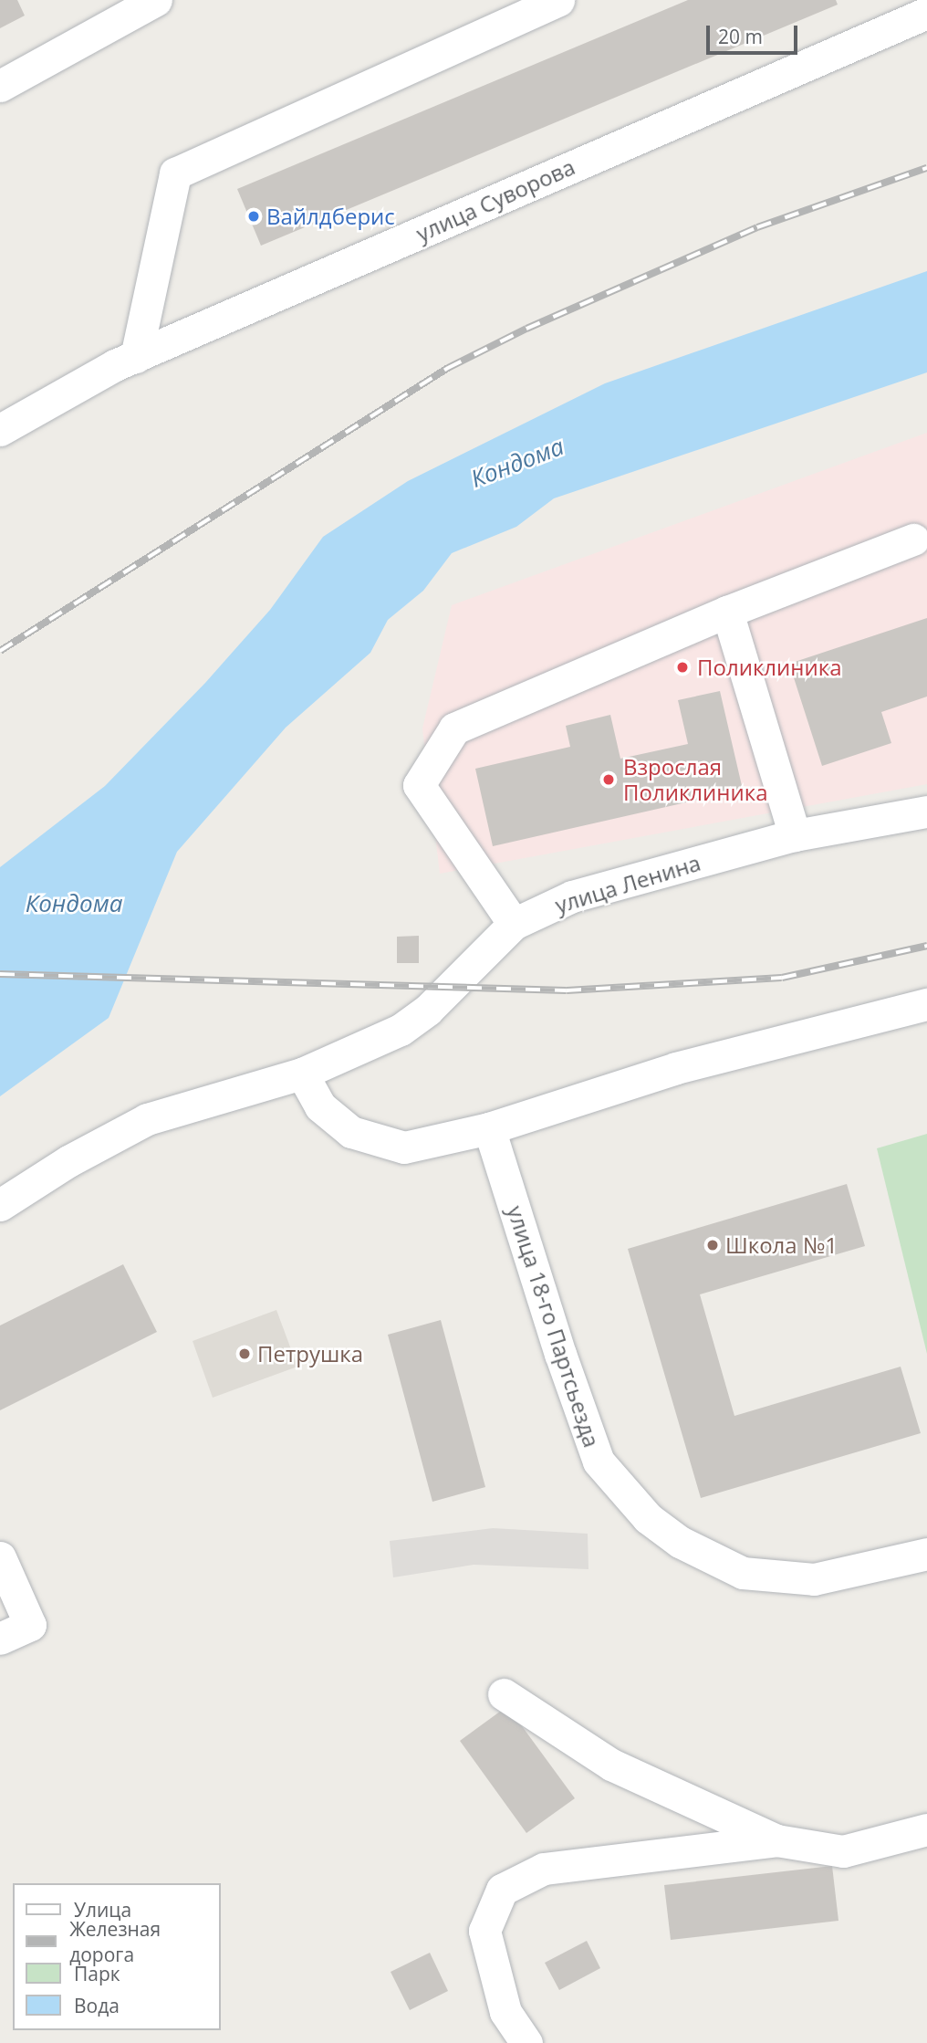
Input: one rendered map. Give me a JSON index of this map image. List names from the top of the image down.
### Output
{
  "streets": {
    "street": ["улица Суворова", "улица Ленина", "улица 18-го Партсьезда"]
  },
  "water": ["Кондома"],
  "places": [
    "Вайлдберис",
    "Поликлиника",
    "Взрослая Поликлиника",
    "Школа №1",
    "Петрушка"
  ],
  "legend": [
    "Улица",
    "Железная дорога",
    "Парк",
    "Вода"
  ],
  "scale_bar": "20 m"
}
